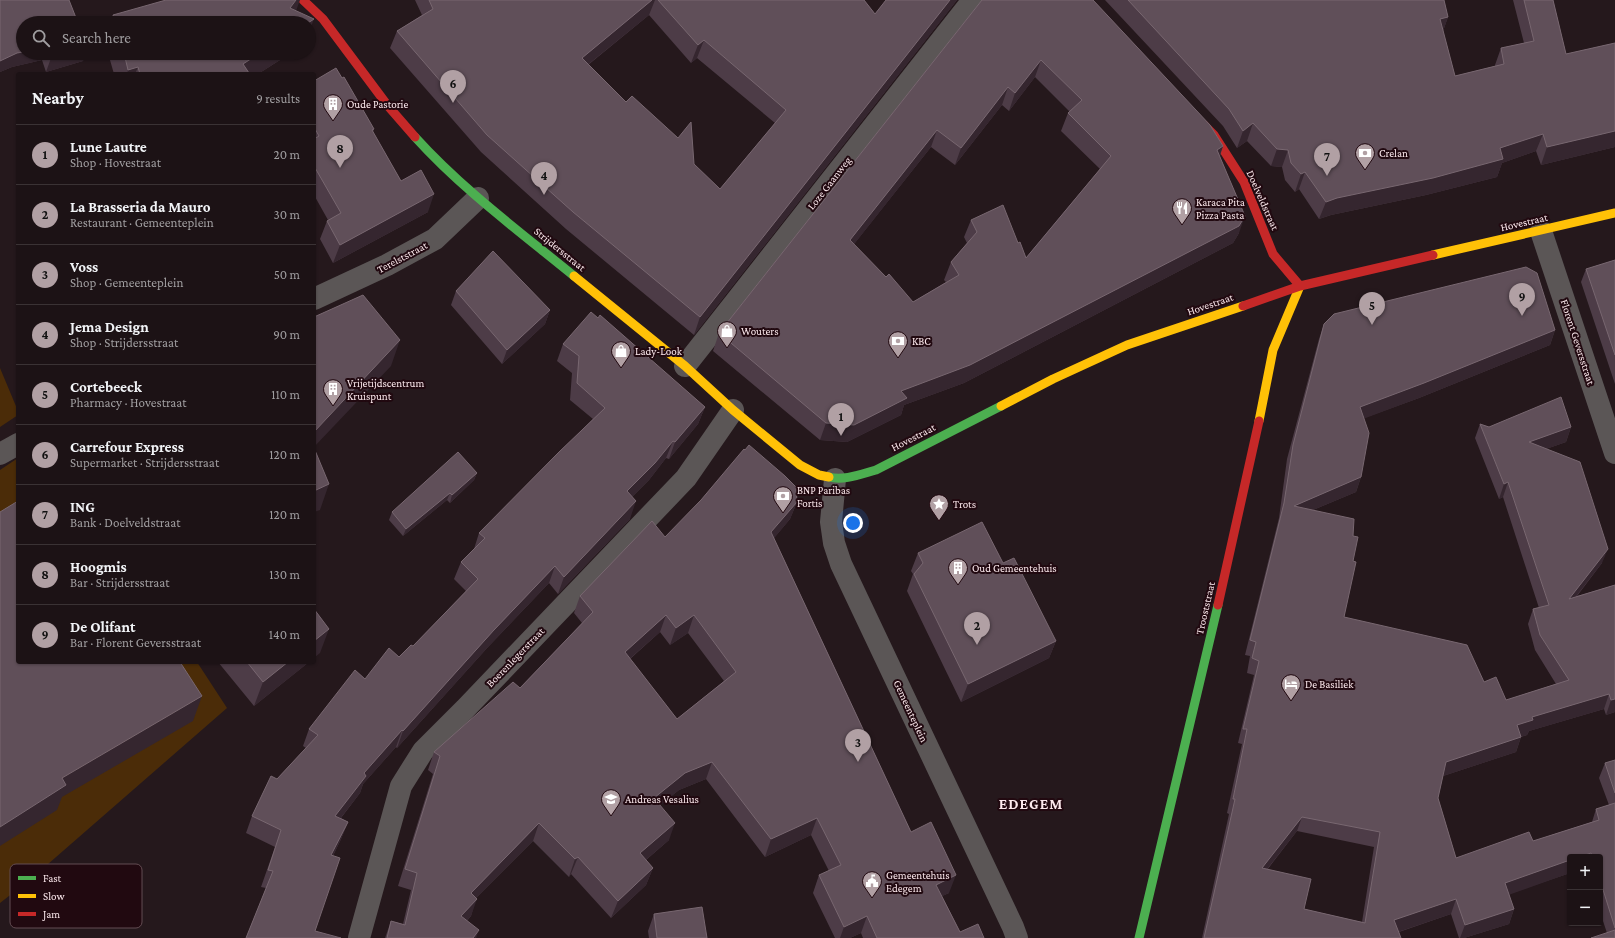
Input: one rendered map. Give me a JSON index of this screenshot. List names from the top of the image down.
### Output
{
  "streets": {
    "street": [
      "Loze Gaanweg",
      "Doelveldstraat",
      "Hovestraat",
      "Strijdersstraat",
      "Terelststraat",
      "Florent Geversstraat",
      "Trooststraat",
      "Boerenlegerstraat",
      "Gemeenteplein"
    ]
  },
  "crossings": [
    ["Loze Gaanweg", "Strijdersstraat"],
    ["Doelveldstraat", "Hovestraat"],
    ["Doelveldstraat", "Trooststraat"],
    ["Hovestraat", "Strijdersstraat"],
    ["Hovestraat", "Florent Geversstraat"],
    ["Hovestraat", "Trooststraat"],
    ["Hovestraat", "Gemeenteplein"],
    ["Strijdersstraat", "Terelststraat"],
    ["Strijdersstraat", "Boerenlegerstraat"],
    ["Strijdersstraat", "Gemeenteplein"]
  ],
  "districts": ["EDEGEM"],
  "places": {
    "building": ["Oude Pastorie", "Vrijetijdscentrum Kruispunt", "Oud Gemeentehuis"],
    "bank": ["Crelan", "KBC", "BNP Paribas Fortis"],
    "restaurant": ["Karaca Pita Pizza Pasta"],
    "shop": ["Wouters", "Lady-Look"],
    "place": ["Trots"],
    "hotel": ["De Basiliek"],
    "school or university": ["Andreas Vesalius"],
    "public building": ["Gemeentehuis Edegem"]
  },
  "legend": ["Fast", "Slow", "Jam"],
  "page": {
    "search": "Search here",
    "pins": [
      "6",
      "8",
      "7",
      "4",
      "9",
      "5",
      "1",
      "2",
      "3"
    ],
    "heading": ["Nearby", "9 results"],
    "list": [
      {
        "mark": "1",
        "name": "Lune Lautre",
        "note": "Shop · Hovestraat",
        "value": "20 m"
      },
      {
        "mark": "2",
        "name": "La Brasseria da Mauro",
        "note": "Restaurant · Gemeenteplein",
        "value": "30 m"
      },
      {
        "mark": "3",
        "name": "Voss",
        "note": "Shop · Gemeenteplein",
        "value": "50 m"
      },
      {
        "mark": "4",
        "name": "Jema Design",
        "note": "Shop · Strijdersstraat",
        "value": "90 m"
      },
      {
        "mark": "5",
        "name": "Cortebeeck",
        "note": "Pharmacy · Hovestraat",
        "value": "110 m"
      },
      {
        "mark": "6",
        "name": "Carrefour Express",
        "note": "Supermarket · Strijdersstraat",
        "value": "120 m"
      },
      {
        "mark": "7",
        "name": "ING",
        "note": "Bank · Doelveldstraat",
        "value": "120 m"
      },
      {
        "mark": "8",
        "name": "Hoogmis",
        "note": "Bar · Strijdersstraat",
        "value": "130 m"
      },
      {
        "mark": "9",
        "name": "De Olifant",
        "note": "Bar · Florent Geversstraat",
        "value": "140 m"
      }
    ],
    "map_buttons": ["+", "−"]
  }
}
